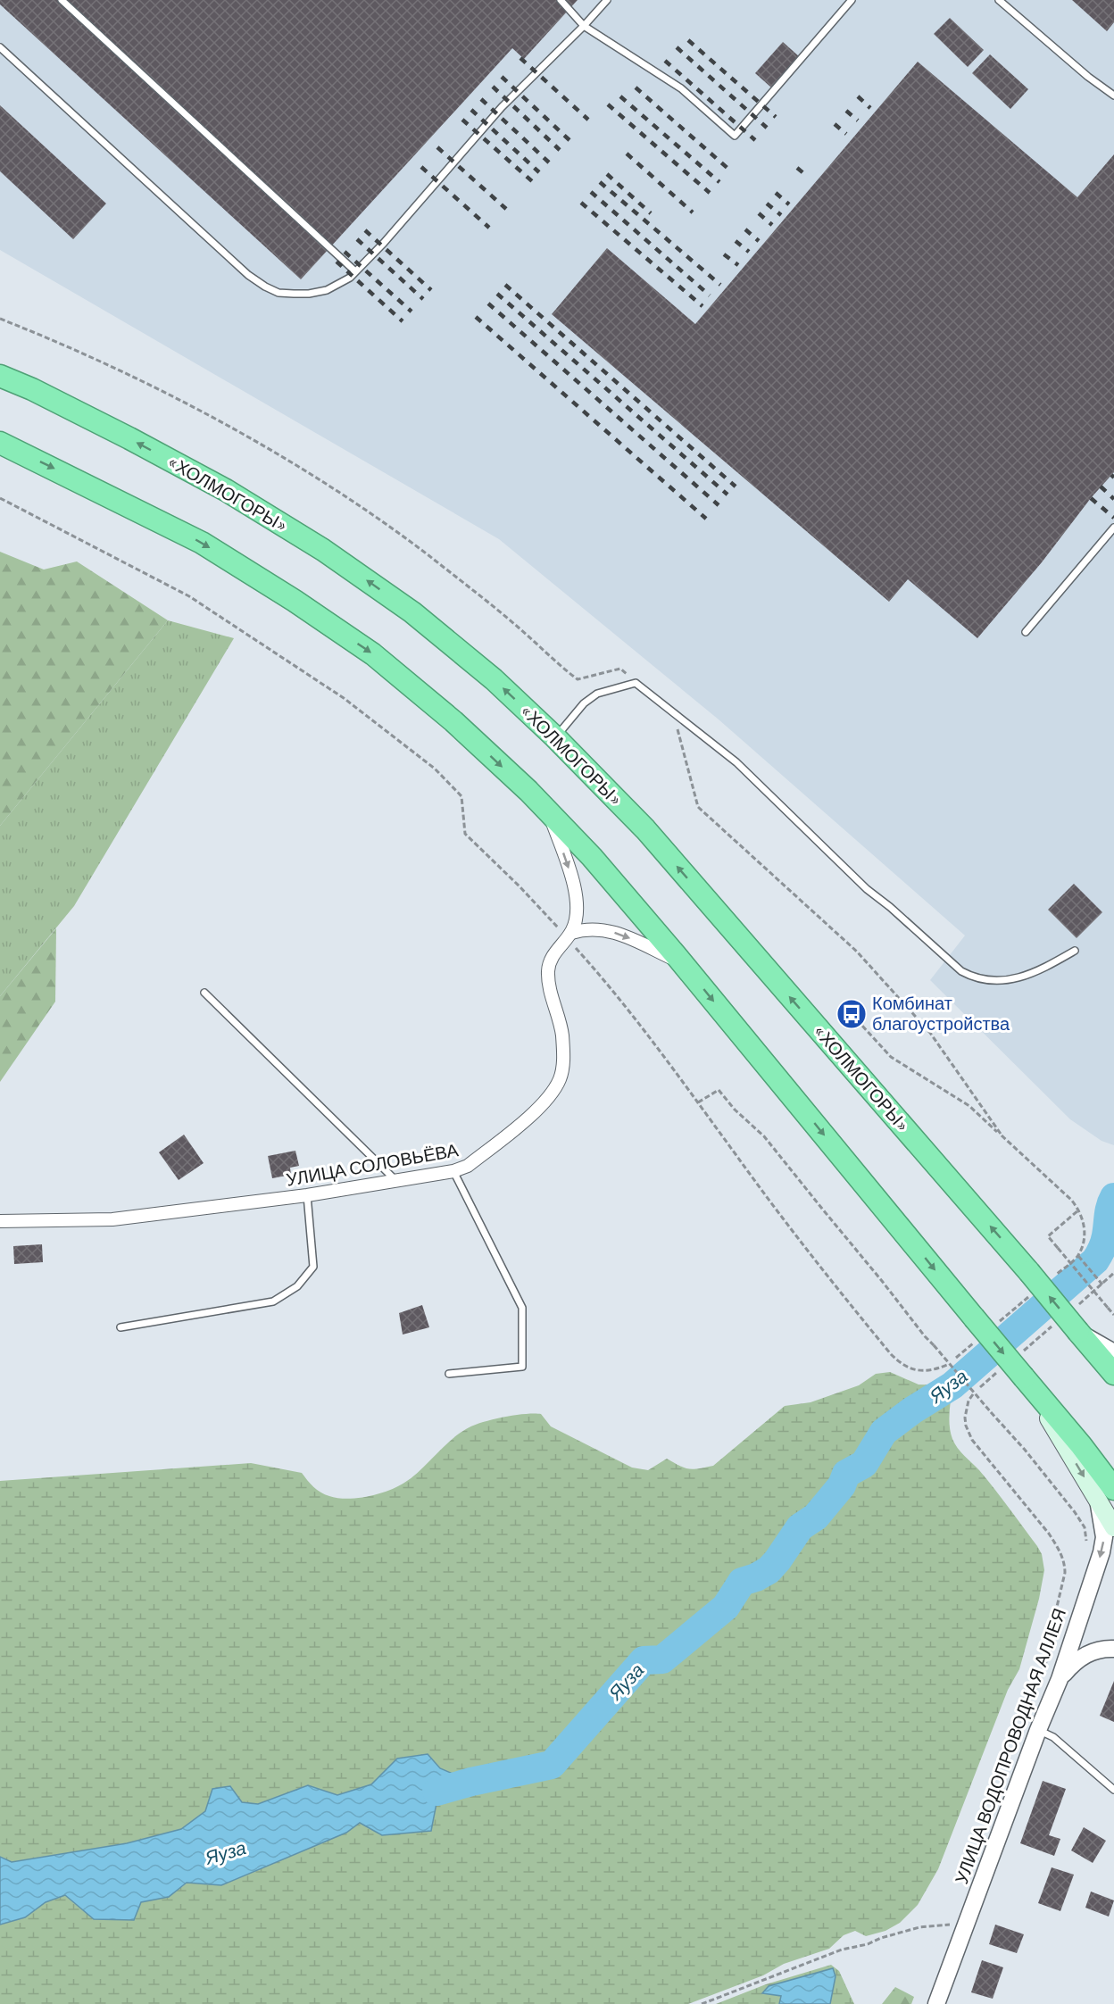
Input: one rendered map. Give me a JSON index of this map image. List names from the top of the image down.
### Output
{
  "streets": {
    "highway": ["«ХОЛМОГОРЫ»"],
    "street": ["УЛИЦА СОЛОВЬЁВА", "УЛИЦА ВОДОПРОВОДНАЯ АЛЛЕЯ"]
  },
  "one_way": ["УЛИЦА ВОДОПРОВОДНАЯ АЛЛЕЯ"],
  "water": ["Яуза"],
  "places": {
    "bus stop": ["Комбинат благоустройства"]
  }
}
